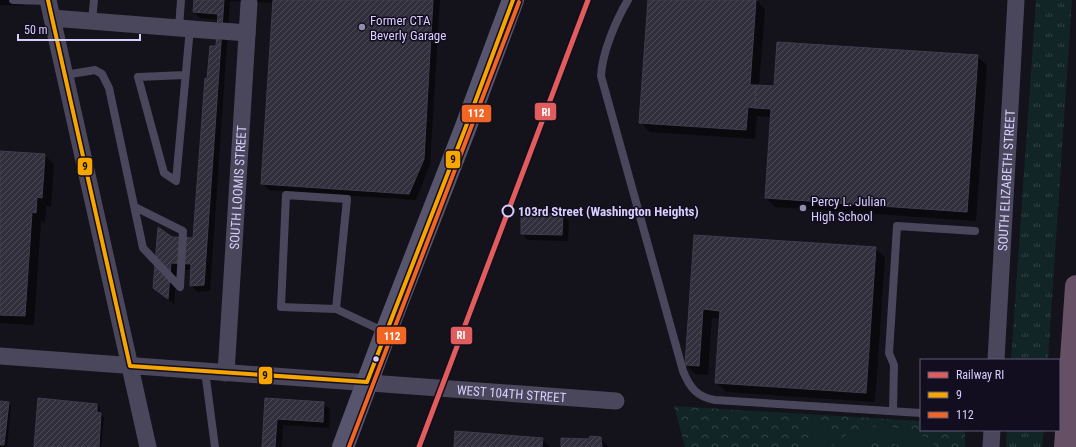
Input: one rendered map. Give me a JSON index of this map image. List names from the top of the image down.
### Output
{
  "streets": {
    "street": ["SOUTH ELIZABETH STREET", "SOUTH LOOMIS STREET", "WEST 104TH STREET"]
  },
  "crossings": [
    ["SOUTH LOOMIS STREET", "WEST 104TH STREET"]
  ],
  "places": ["Former CTA Beverly Garage", "Percy L. Julian High School", "103rd Street (Washington Heights)"],
  "lines": ["rail line RI", "transit line 9", "transit line 112"],
  "legend": ["Railway RI", "9", "112"],
  "scale_bar": "50 m"
}
